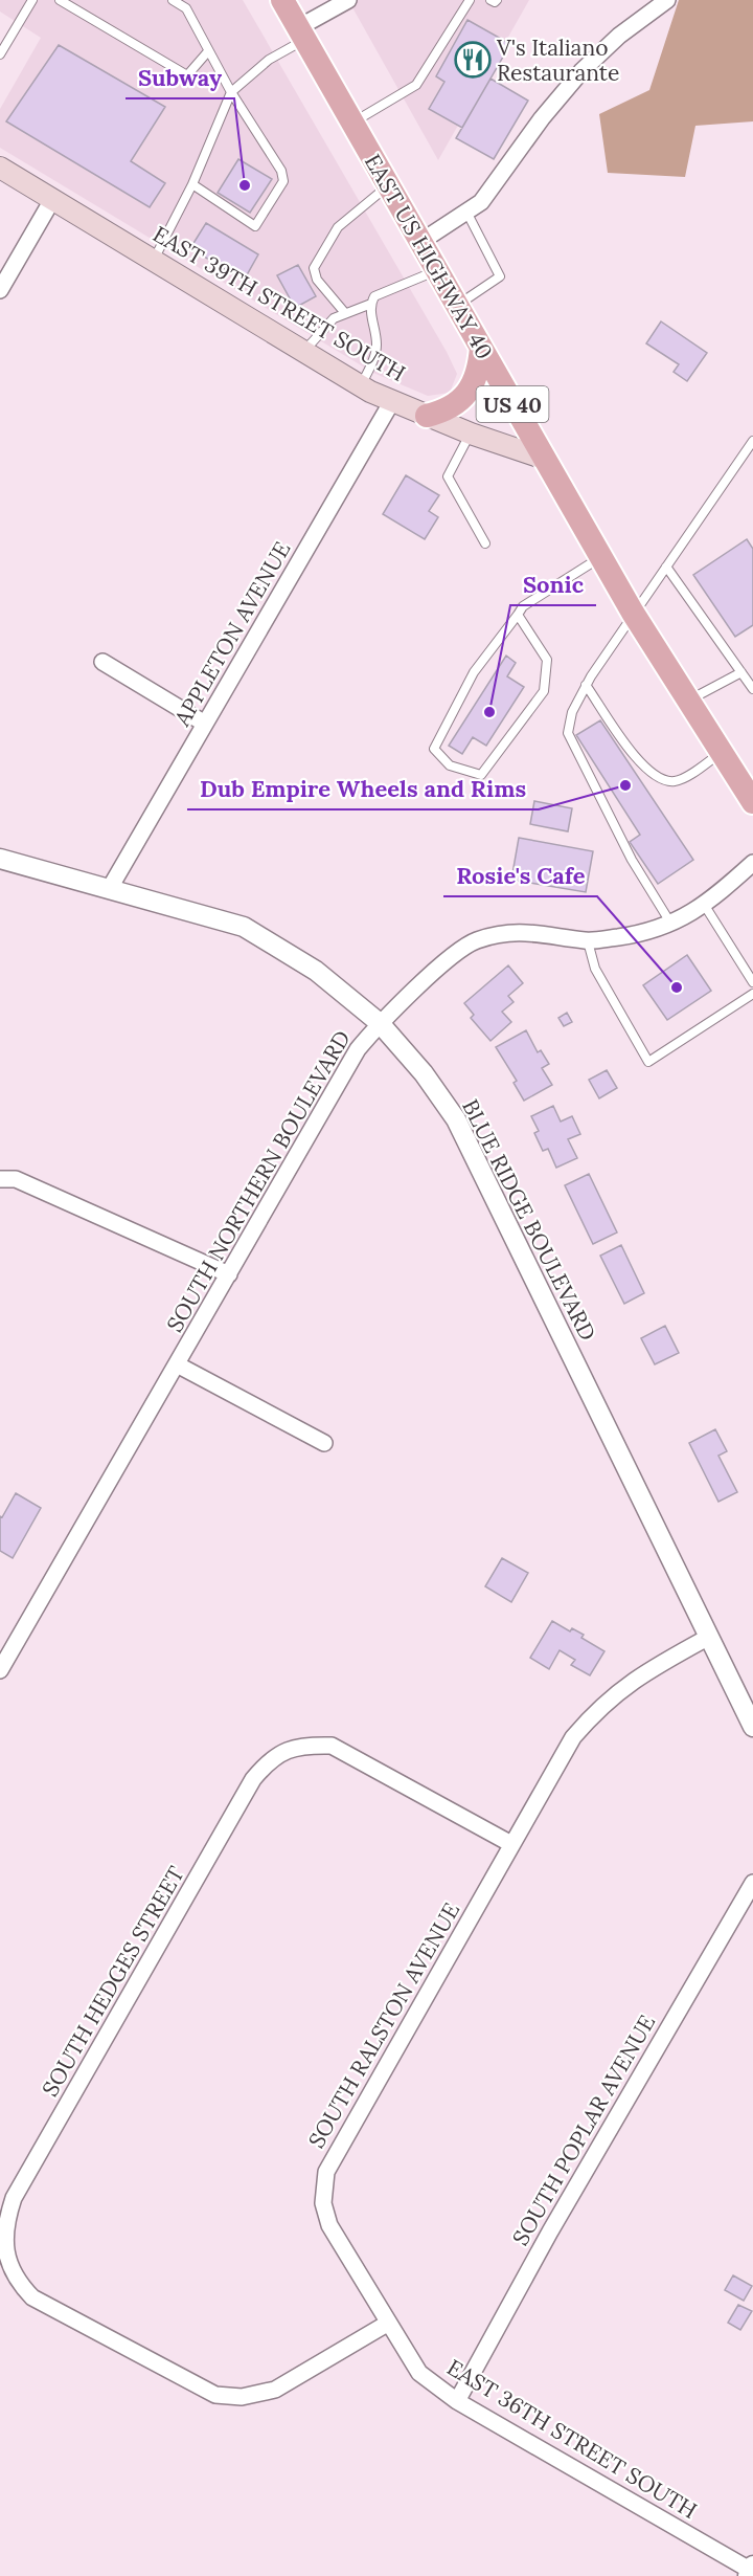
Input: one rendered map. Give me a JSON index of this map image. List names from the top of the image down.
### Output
{
  "streets": {
    "main road": ["EAST US HIGHWAY 40", "EAST 39TH STREET SOUTH", "US 40"],
    "street": [
      "APPLETON AVENUE",
      "SOUTH NORTHERN BOULEVARD",
      "BLUE RIDGE BOULEVARD",
      "SOUTH HEDGES STREET",
      "SOUTH RALSTON AVENUE",
      "SOUTH POPLAR AVENUE",
      "EAST 36TH STREET SOUTH"
    ]
  },
  "crossings": [
    ["EAST US HIGHWAY 40", "EAST 39TH STREET SOUTH"],
    ["EAST 39TH STREET SOUTH", "APPLETON AVENUE"],
    ["APPLETON AVENUE", "BLUE RIDGE BOULEVARD"],
    ["SOUTH NORTHERN BOULEVARD", "BLUE RIDGE BOULEVARD"],
    ["BLUE RIDGE BOULEVARD", "SOUTH RALSTON AVENUE"],
    ["SOUTH HEDGES STREET", "SOUTH RALSTON AVENUE"],
    ["SOUTH HEDGES STREET", "EAST 36TH STREET SOUTH"],
    ["SOUTH RALSTON AVENUE", "EAST 36TH STREET SOUTH"],
    ["SOUTH POPLAR AVENUE", "EAST 36TH STREET SOUTH"]
  ],
  "places": {
    "restaurant": ["V's Italiano Restaurante"],
    "other": [
      "Subway",
      "Sonic",
      "Dub Empire Wheels and Rims",
      "Rosie's Cafe"
    ]
  }
}
